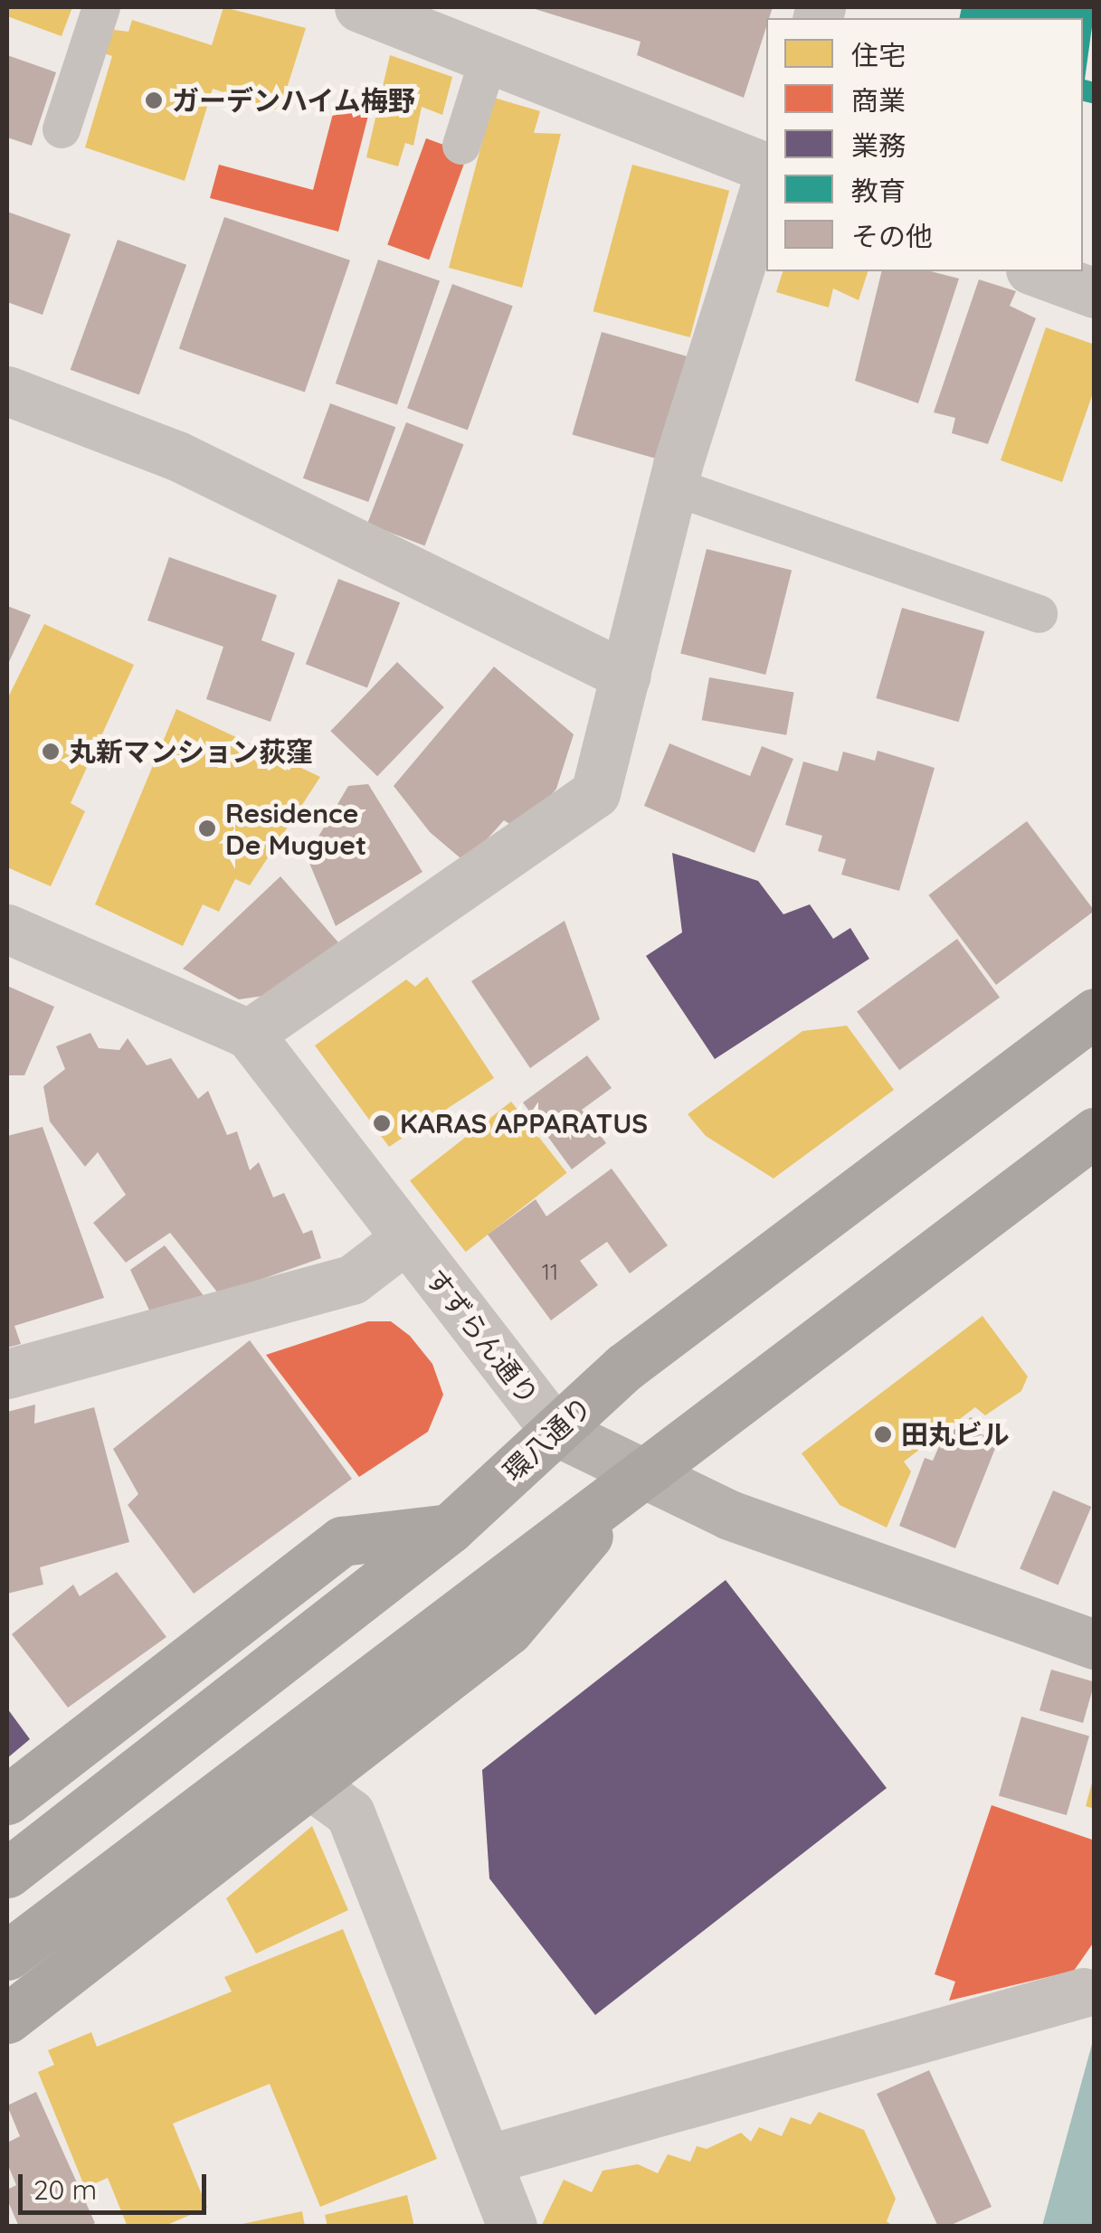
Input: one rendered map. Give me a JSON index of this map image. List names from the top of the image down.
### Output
{
  "streets": {
    "main road": ["環八通り"],
    "street": ["すずらん通り"]
  },
  "crossings": [
    ["すずらん通り", "環八通り"]
  ],
  "places": [
    "ガーデンハイム梅野",
    "丸新マンション荻窪",
    "Residence De Muguet",
    "KARAS APPARATUS",
    "田丸ビル"
  ],
  "house_numbers": ["11"],
  "legend": [
    "住宅",
    "商業",
    "業務",
    "教育",
    "その他"
  ],
  "scale_bar": "20 m"
}
